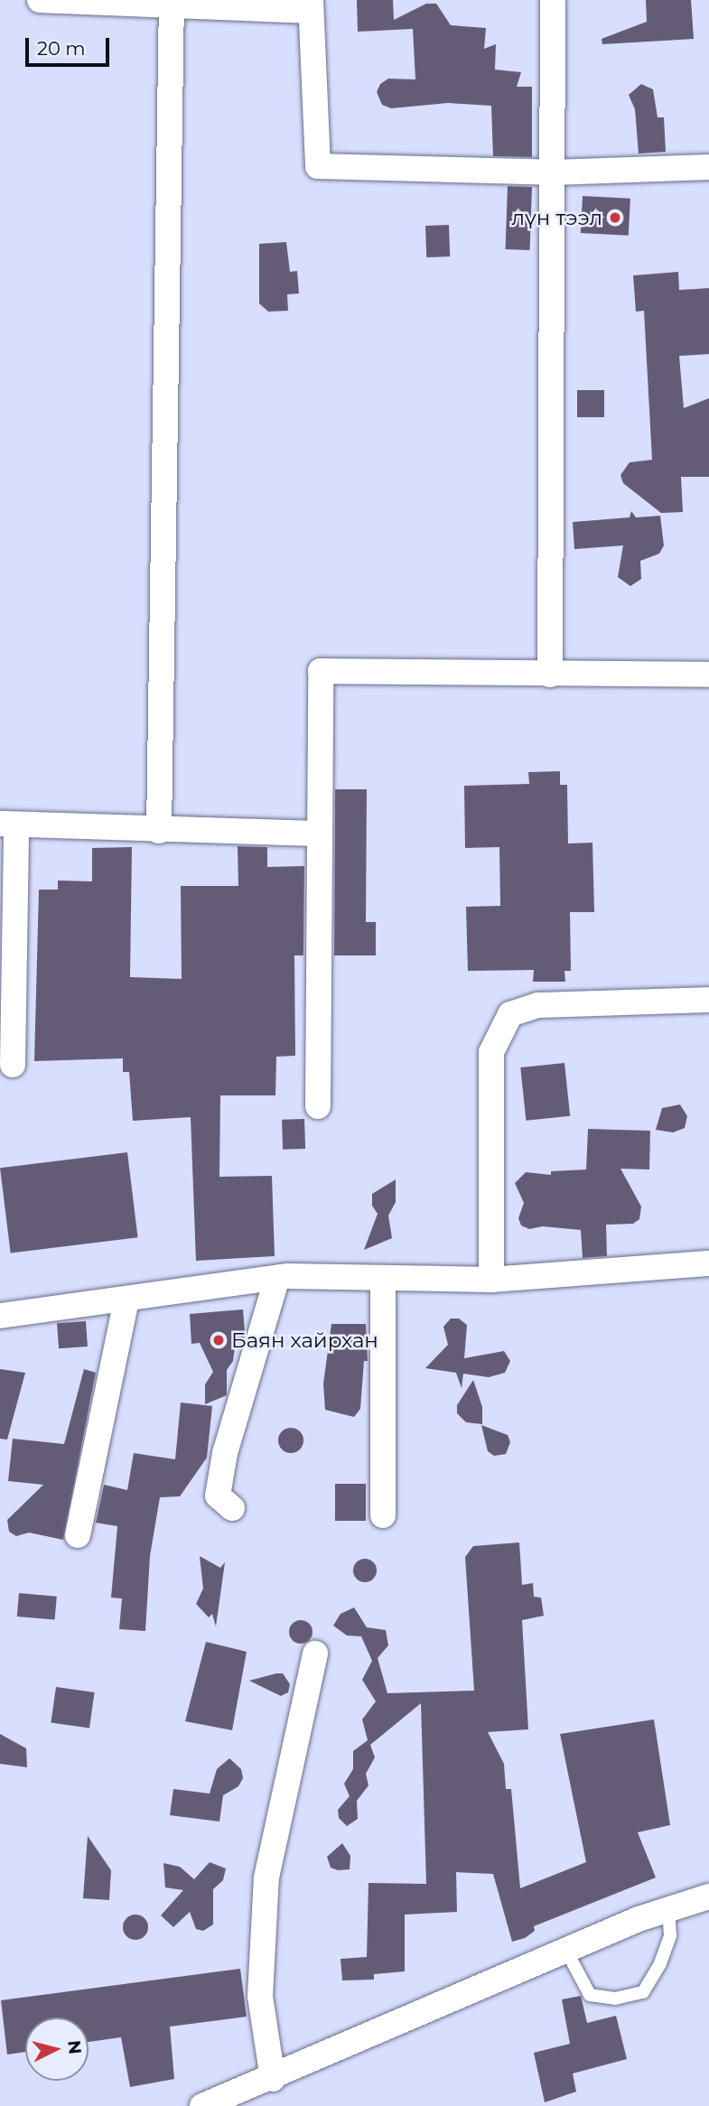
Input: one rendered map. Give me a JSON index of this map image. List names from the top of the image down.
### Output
{
  "places": ["лүн тээл", "Баян хайрхан"],
  "scale_bar": "20 m",
  "north": "right"
}
